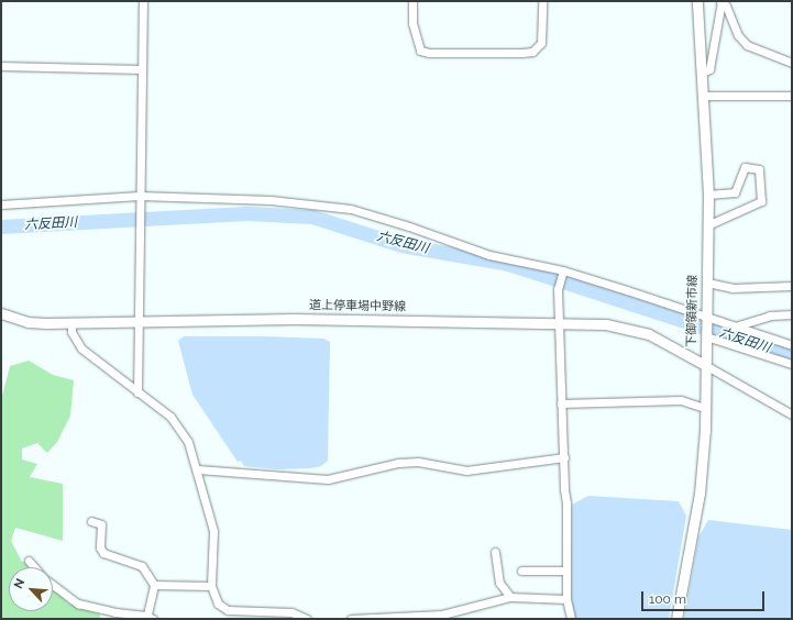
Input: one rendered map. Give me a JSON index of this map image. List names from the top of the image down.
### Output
{
  "streets": {
    "main road": ["道上停車場中野線", "下御領新市線"]
  },
  "crossings": [
    ["道上停車場中野線", "下御領新市線"]
  ],
  "water": ["六反田川"],
  "scale_bar": "100 m",
  "north": "top left"
}
